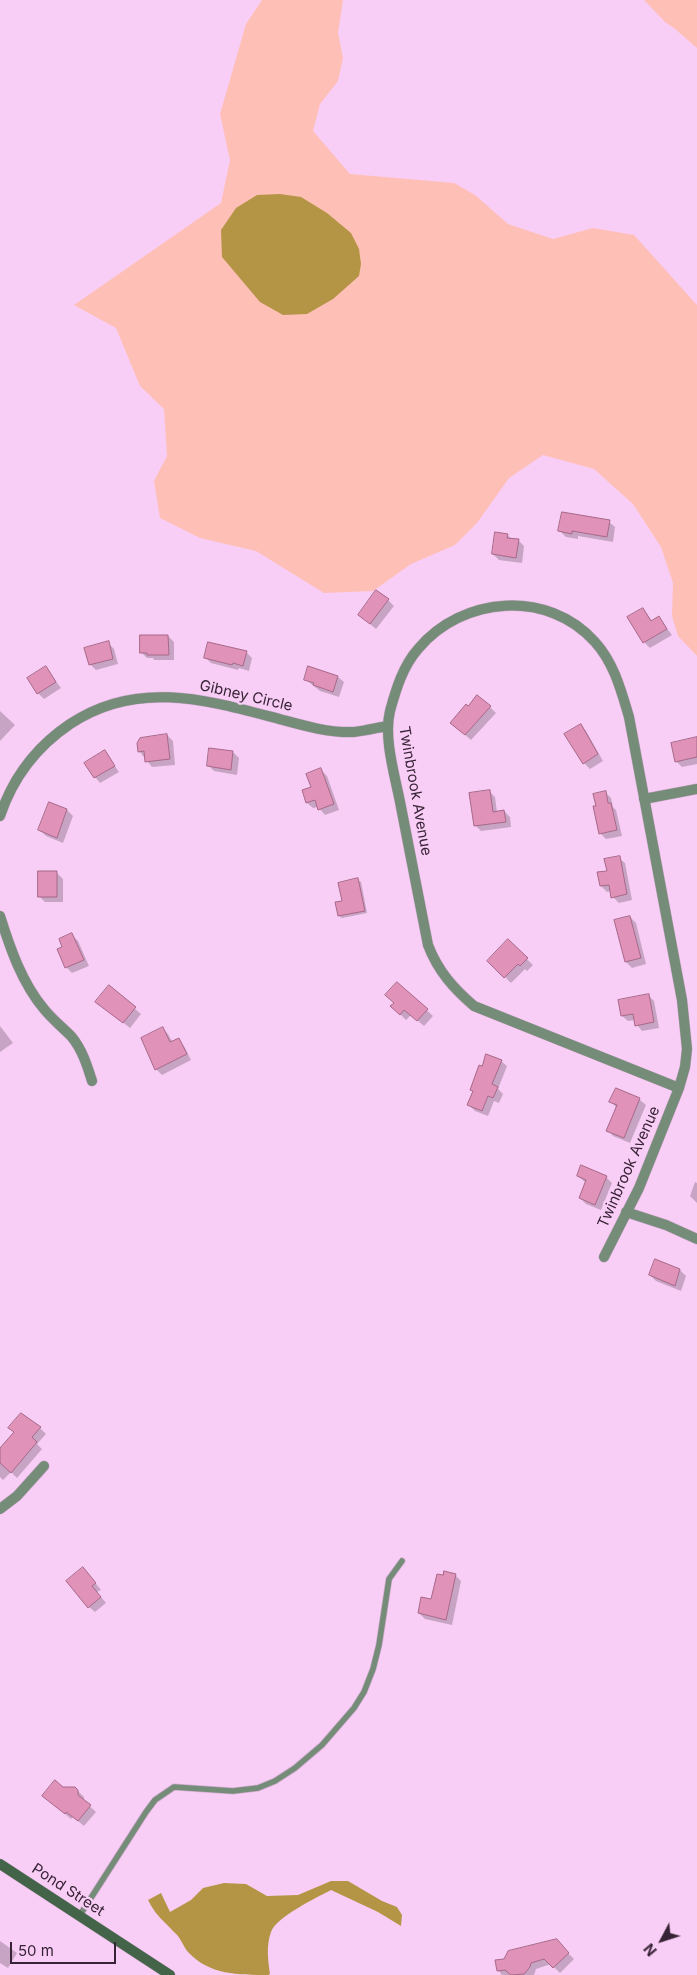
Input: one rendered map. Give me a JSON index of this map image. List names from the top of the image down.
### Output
{
  "streets": {
    "street": ["Gibney Circle", "Twinbrook Avenue", "Pond Street"]
  },
  "crossings": [
    ["Gibney Circle", "Twinbrook Avenue"]
  ],
  "scale_bar": "50 m",
  "north": "bottom left"
}
